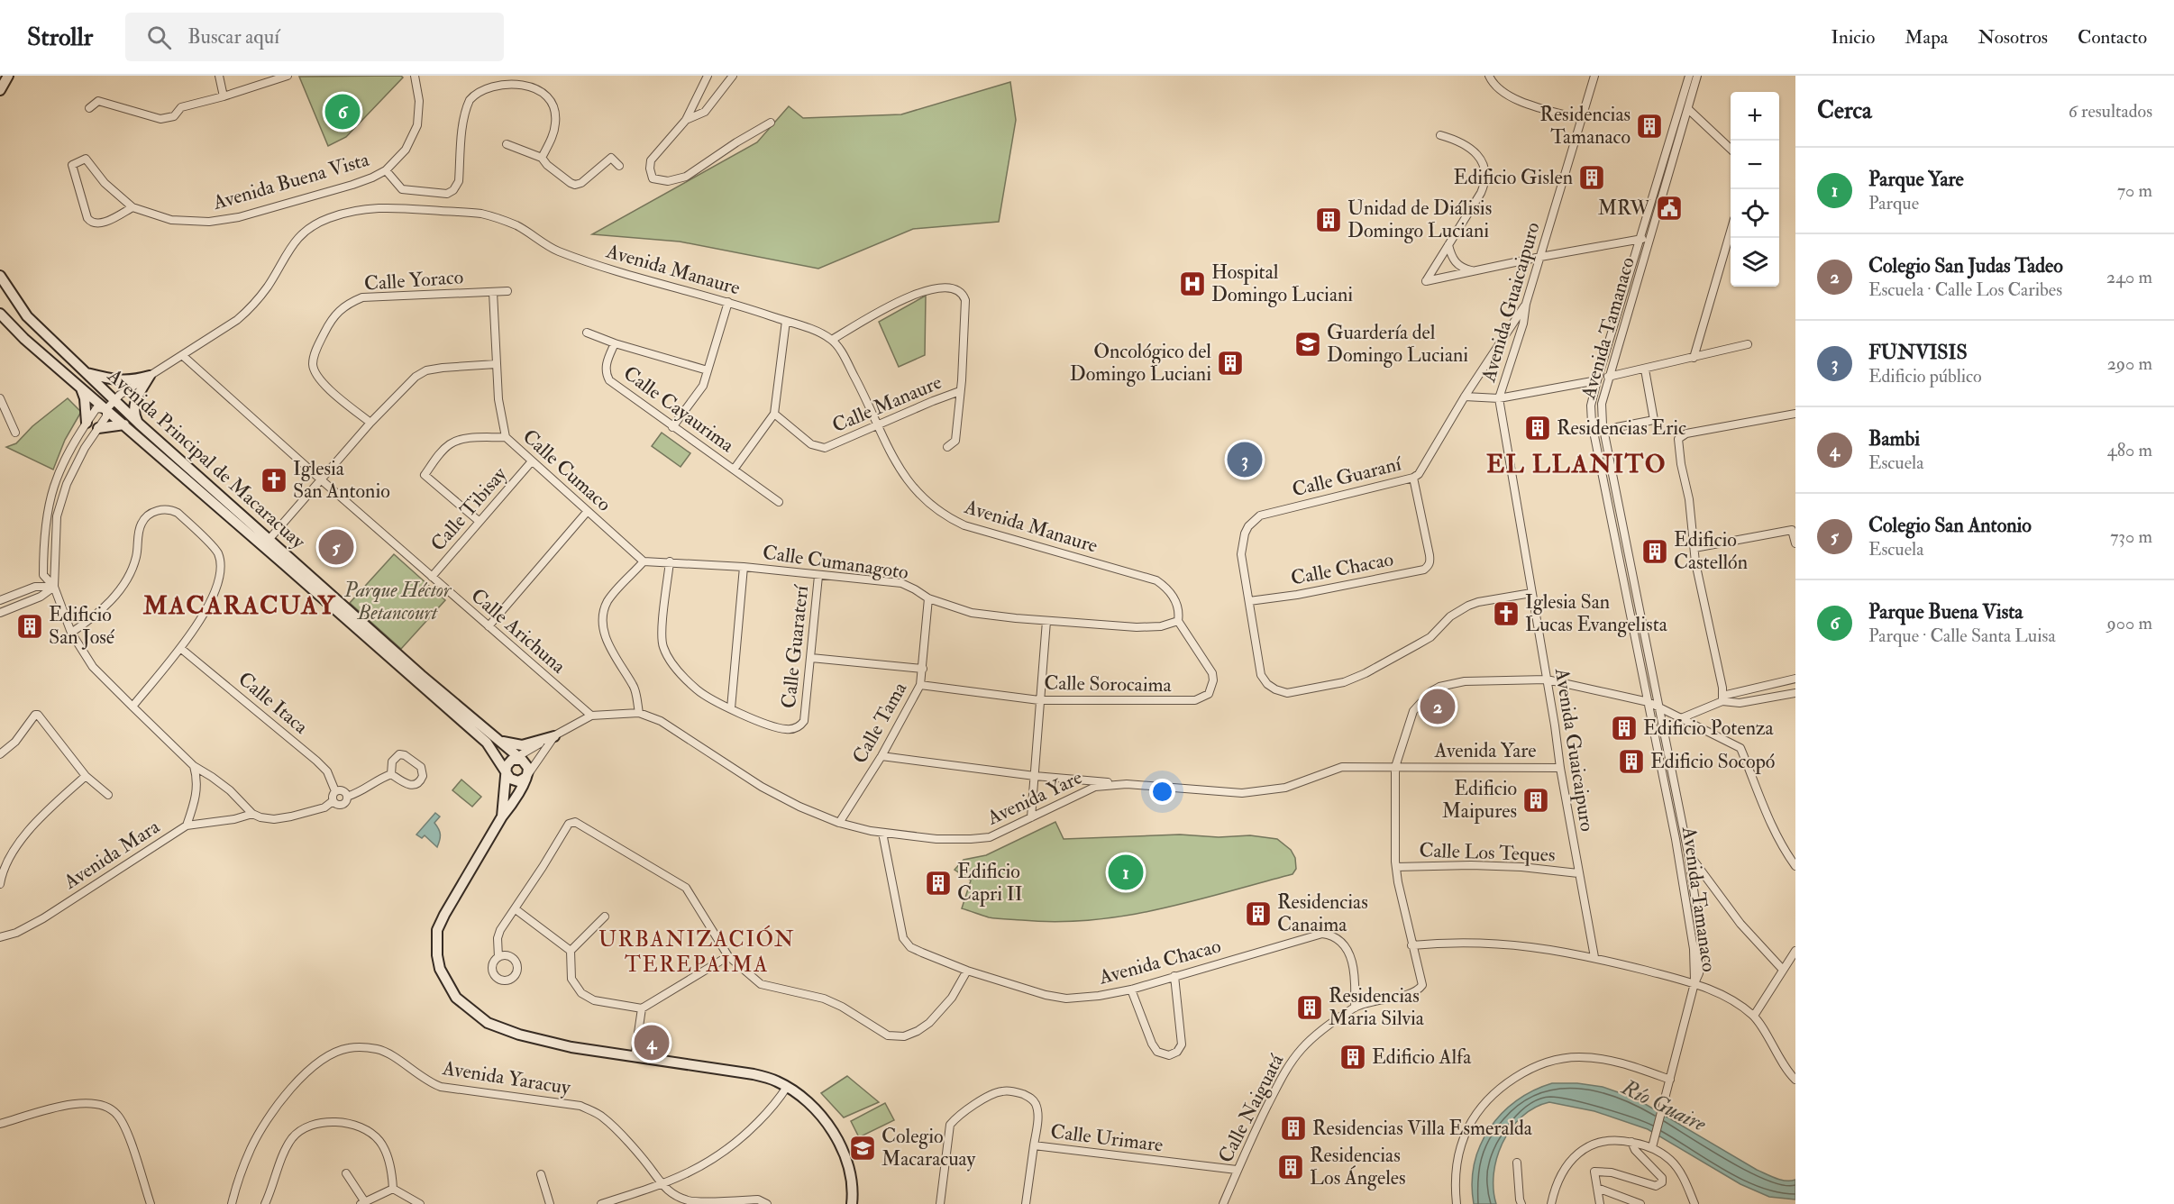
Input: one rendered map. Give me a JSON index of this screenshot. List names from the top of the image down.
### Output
{
  "streets": {
    "street": [
      "Avenida Buena Vista",
      "Avenida Manaure",
      "Calle Yoraco",
      "Avenida Guaicaipuro",
      "Avenida Tamanaco",
      "Calle Manaure",
      "Calle Cayaurima",
      "Avenida Principal de Macaracuay",
      "Calle Cumaco",
      "Calle Guaraní",
      "Calle Tibisay",
      "Calle Cumanagoto",
      "Calle Chacao",
      "Calle Arichuna",
      "Calle Guaraterí",
      "Calle Sorocaima",
      "Calle Itaca",
      "Calle Tama",
      "Avenida Yare",
      "Calle Los Teques",
      "Avenida Mara",
      "Avenida Chacao",
      "Avenida Yaracuy",
      "Calle Naiguatá",
      "Calle Urimare"
    ]
  },
  "crossings": [
    ["Avenida Manaure", "Calle Manaure"],
    ["Avenida Manaure", "Calle Cayaurima"],
    ["Avenida Manaure", "Avenida Principal de Macaracuay"],
    ["Avenida Manaure", "Calle Cumanagoto"],
    ["Avenida Manaure", "Calle Arichuna"],
    ["Avenida Manaure", "Calle Sorocaima"],
    ["Calle Yoraco", "Calle Cumaco"],
    ["Avenida Guaicaipuro", "Calle Guaraní"],
    ["Avenida Guaicaipuro", "Avenida Yare"],
    ["Avenida Guaicaipuro", "Calle Los Teques"],
    ["Calle Manaure", "Calle Cayaurima"],
    ["Avenida Principal de Macaracuay", "Avenida Yare"],
    ["Calle Cumaco", "Calle Tibisay"],
    ["Calle Cumaco", "Calle Cumanagoto"],
    ["Calle Guaraní", "Calle Chacao"],
    ["Calle Tibisay", "Calle Arichuna"],
    ["Calle Cumanagoto", "Calle Guaraterí"],
    ["Calle Cumanagoto", "Calle Sorocaima"],
    ["Calle Cumanagoto", "Calle Tama"],
    ["Calle Arichuna", "Avenida Yare"],
    ["Calle Sorocaima", "Calle Tama"],
    ["Calle Tama", "Avenida Yare"],
    ["Avenida Yare", "Avenida Chacao"],
    ["Avenida Chacao", "Calle Naiguatá"],
    ["Calle Naiguatá", "Calle Urimare"]
  ],
  "districts": ["EL LLANITO", "MACARACUAY", "URBANIZACIÓN TEREPAIMA"],
  "water": ["Río Guaire"],
  "parks": ["Parque Héctor Betancourt"],
  "places": {
    "building": [
      "Residencias Tamanaco",
      "Edificio Gislen",
      "Unidad de Diálisis Domingo Luciani",
      "Oncológico del Domingo Luciani",
      "Residencias Eric",
      "Edificio Castellón",
      "Edificio San José",
      "Edificio Potenza",
      "Edificio Socopó",
      "Edificio Maipures",
      "Edificio Capri II",
      "Residencias Canaima",
      "Residencias Maria Silvia",
      "Edificio Alfa",
      "Residencias Villa Esmeralda",
      "Residencias Los Ángeles"
    ],
    "public building": ["MRW"],
    "hospital": ["Hospital Domingo Luciani"],
    "school or university": ["Guardería del Domingo Luciani", "Colegio Macaracuay"],
    "church": ["Iglesia San Antonio", "Iglesia San Lucas Evangelista"]
  },
  "page": {
    "header": "Strollr",
    "search": "Buscar aquí",
    "nav": [
      "Inicio",
      "Mapa",
      "Nosotros",
      "Contacto"
    ],
    "heading": ["Cerca", "6 resultados"],
    "map_buttons": ["+", "−"],
    "pins": [
      "6",
      "3",
      "5",
      "2",
      "1",
      "4"
    ],
    "list": [
      {
        "mark": "1",
        "name": "Parque Yare",
        "note": "Parque",
        "value": "70 m"
      },
      {
        "mark": "2",
        "name": "Colegio San Judas Tadeo",
        "note": "Escuela · Calle Los Caribes",
        "value": "240 m"
      },
      {
        "mark": "3",
        "name": "FUNVISIS",
        "note": "Edificio público",
        "value": "290 m"
      },
      {
        "mark": "4",
        "name": "Bambi",
        "note": "Escuela",
        "value": "480 m"
      },
      {
        "mark": "5",
        "name": "Colegio San Antonio",
        "note": "Escuela",
        "value": "730 m"
      },
      {
        "mark": "6",
        "name": "Parque Buena Vista",
        "note": "Parque · Calle Santa Luisa",
        "value": "900 m"
      }
    ]
  }
}
